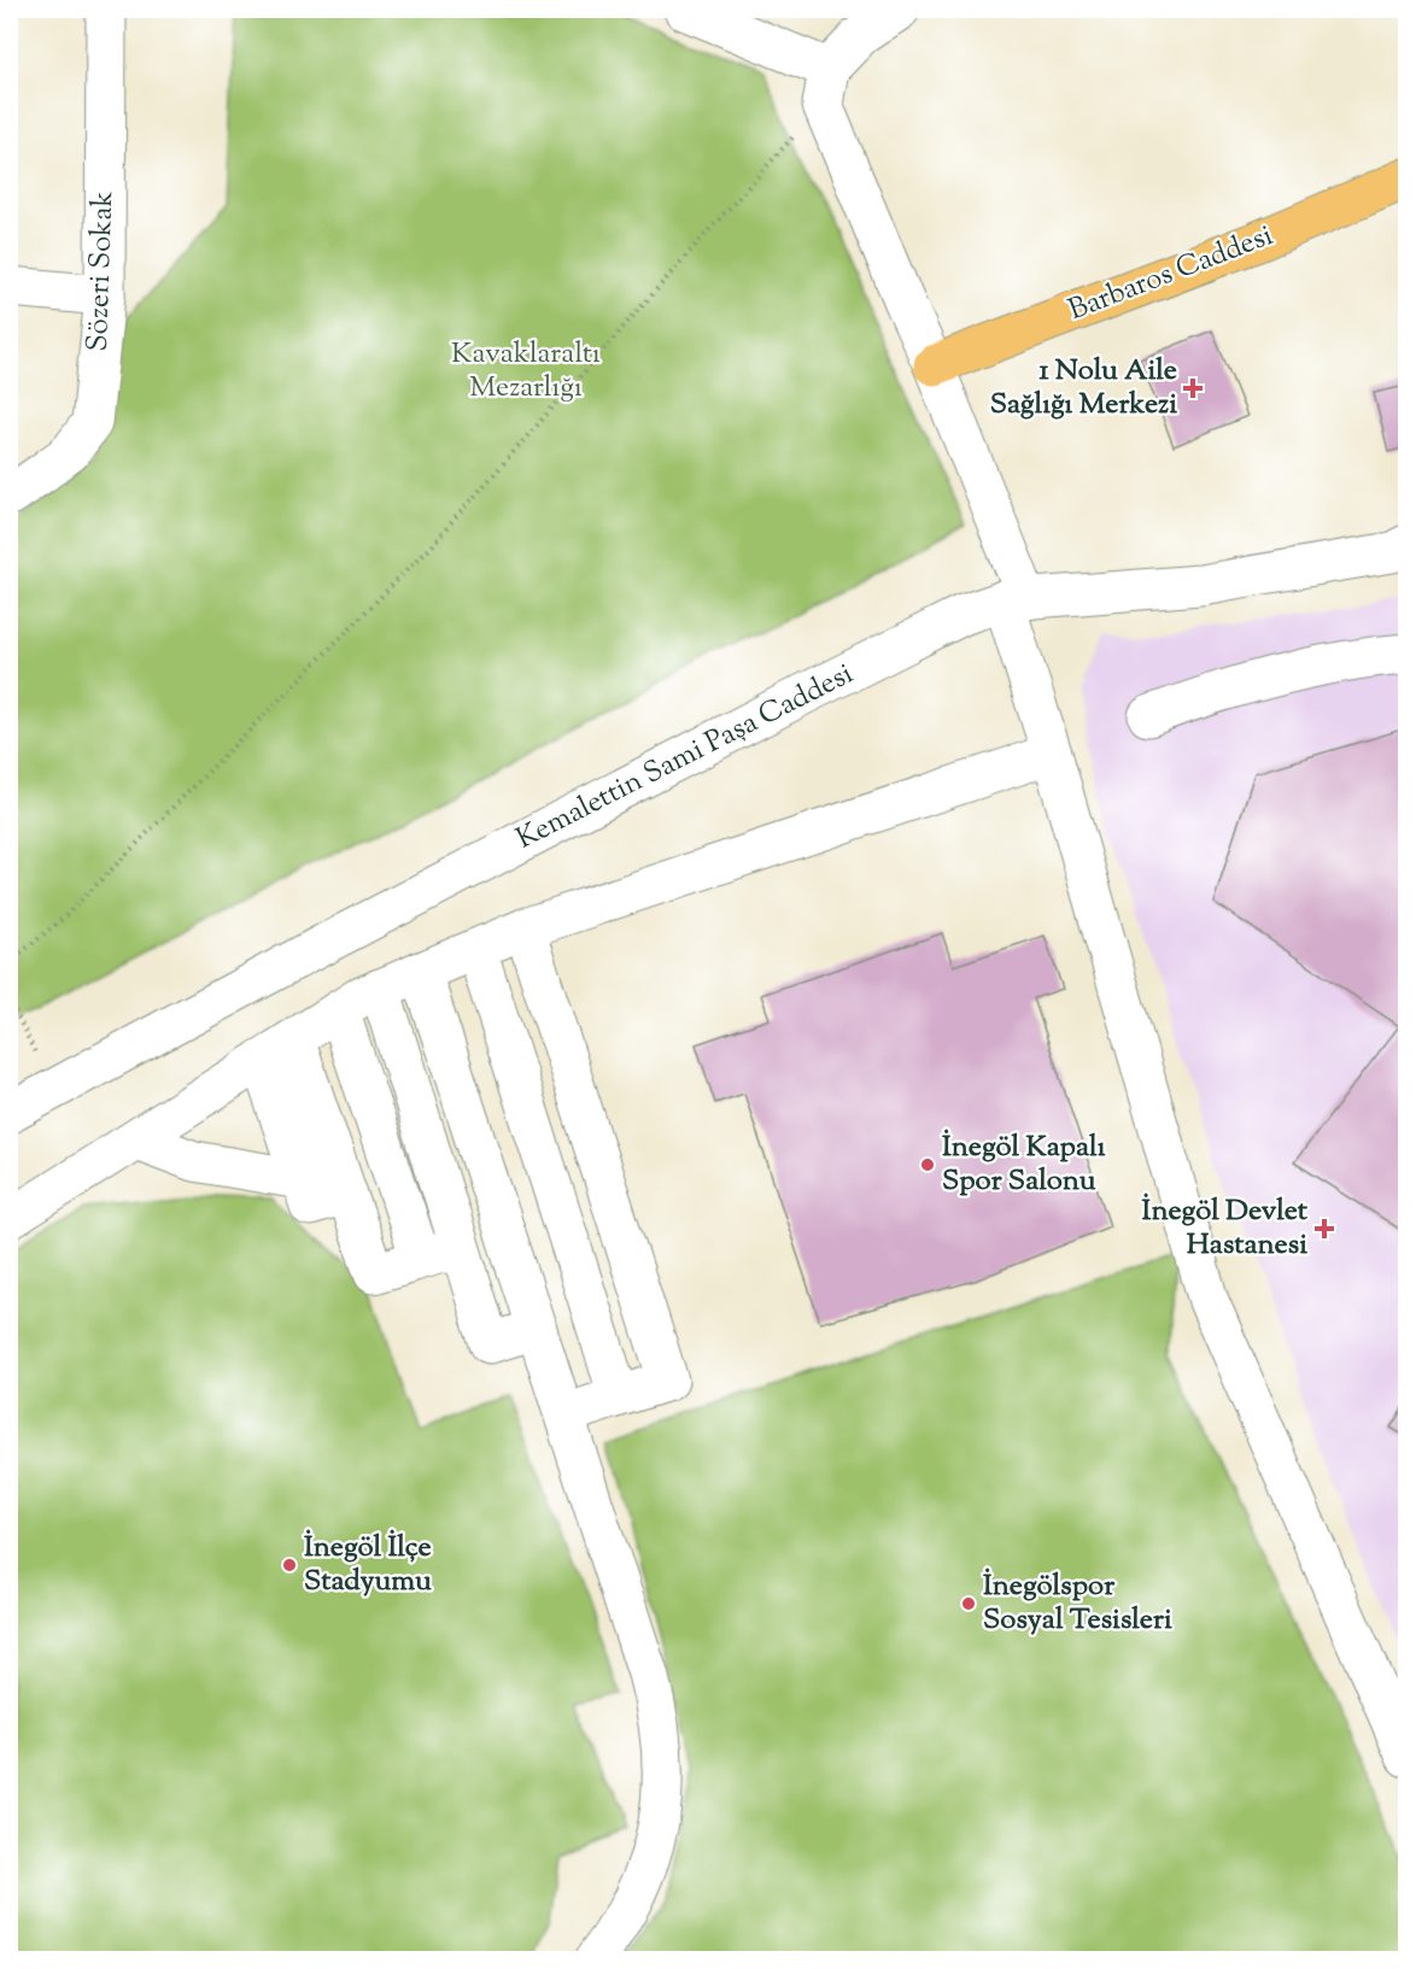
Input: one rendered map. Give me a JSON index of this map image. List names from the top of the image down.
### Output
{
  "streets": {
    "main road": ["Barbaros Caddesi"],
    "street": ["Sözeri Sokak", "Kemalettin Sami Paşa Caddesi"]
  },
  "parks": ["Kavaklaraltı Mezarlığı"],
  "places": {
    "health": ["1 Nolu Aile Sağlığı Merkezi", "İnegöl Devlet Hastanesi"],
    "other": ["İnegöl Kapalı Spor Salonu", "İnegöl İlçe Stadyumu", "İnegölspor Sosyal Tesisleri"]
  }
}
